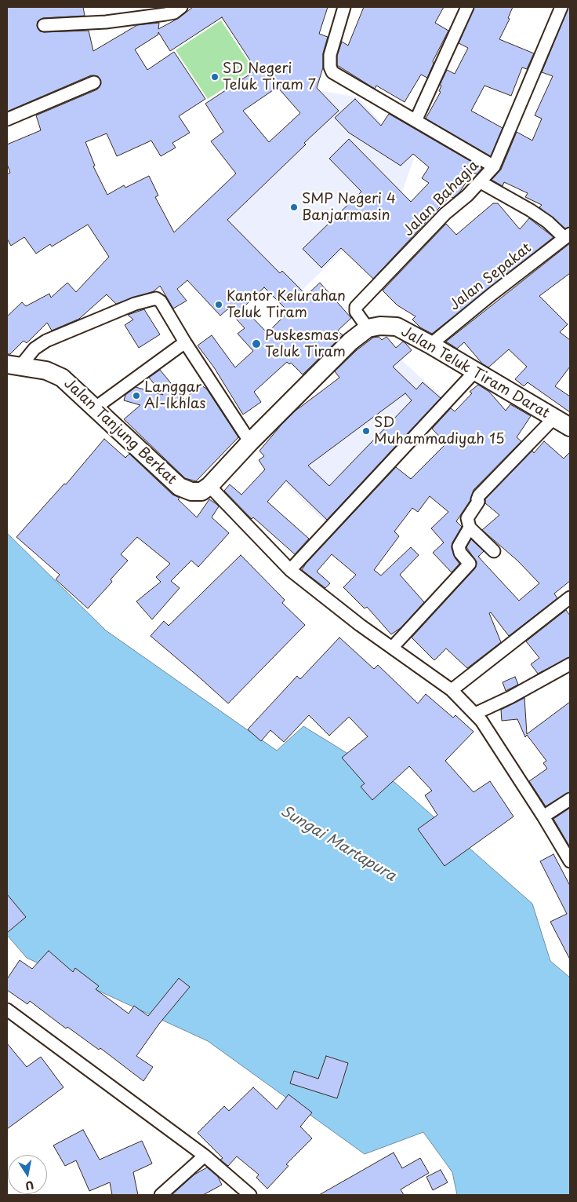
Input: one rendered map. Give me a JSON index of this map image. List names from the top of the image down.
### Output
{
  "streets": {
    "street": [
      "Jalan Bahagia",
      "Jalan Sepakat",
      "Jalan Teluk Tiram Darat",
      "Jalan Tanjung Berkat"
    ]
  },
  "crossings": [
    ["Jalan Bahagia", "Jalan Teluk Tiram Darat"],
    ["Jalan Sepakat", "Jalan Teluk Tiram Darat"]
  ],
  "water": ["Sungai Martapura"],
  "places": [
    "SD Negeri Teluk Tiram 7",
    "SMP Negeri 4 Banjarmasin",
    "Kantor Kelurahan Teluk Tiram",
    "Puskesmas Teluk Tiram",
    "Langgar Al-Ikhlas",
    "SD Muhammadiyah 15"
  ],
  "north": "bottom"
}
